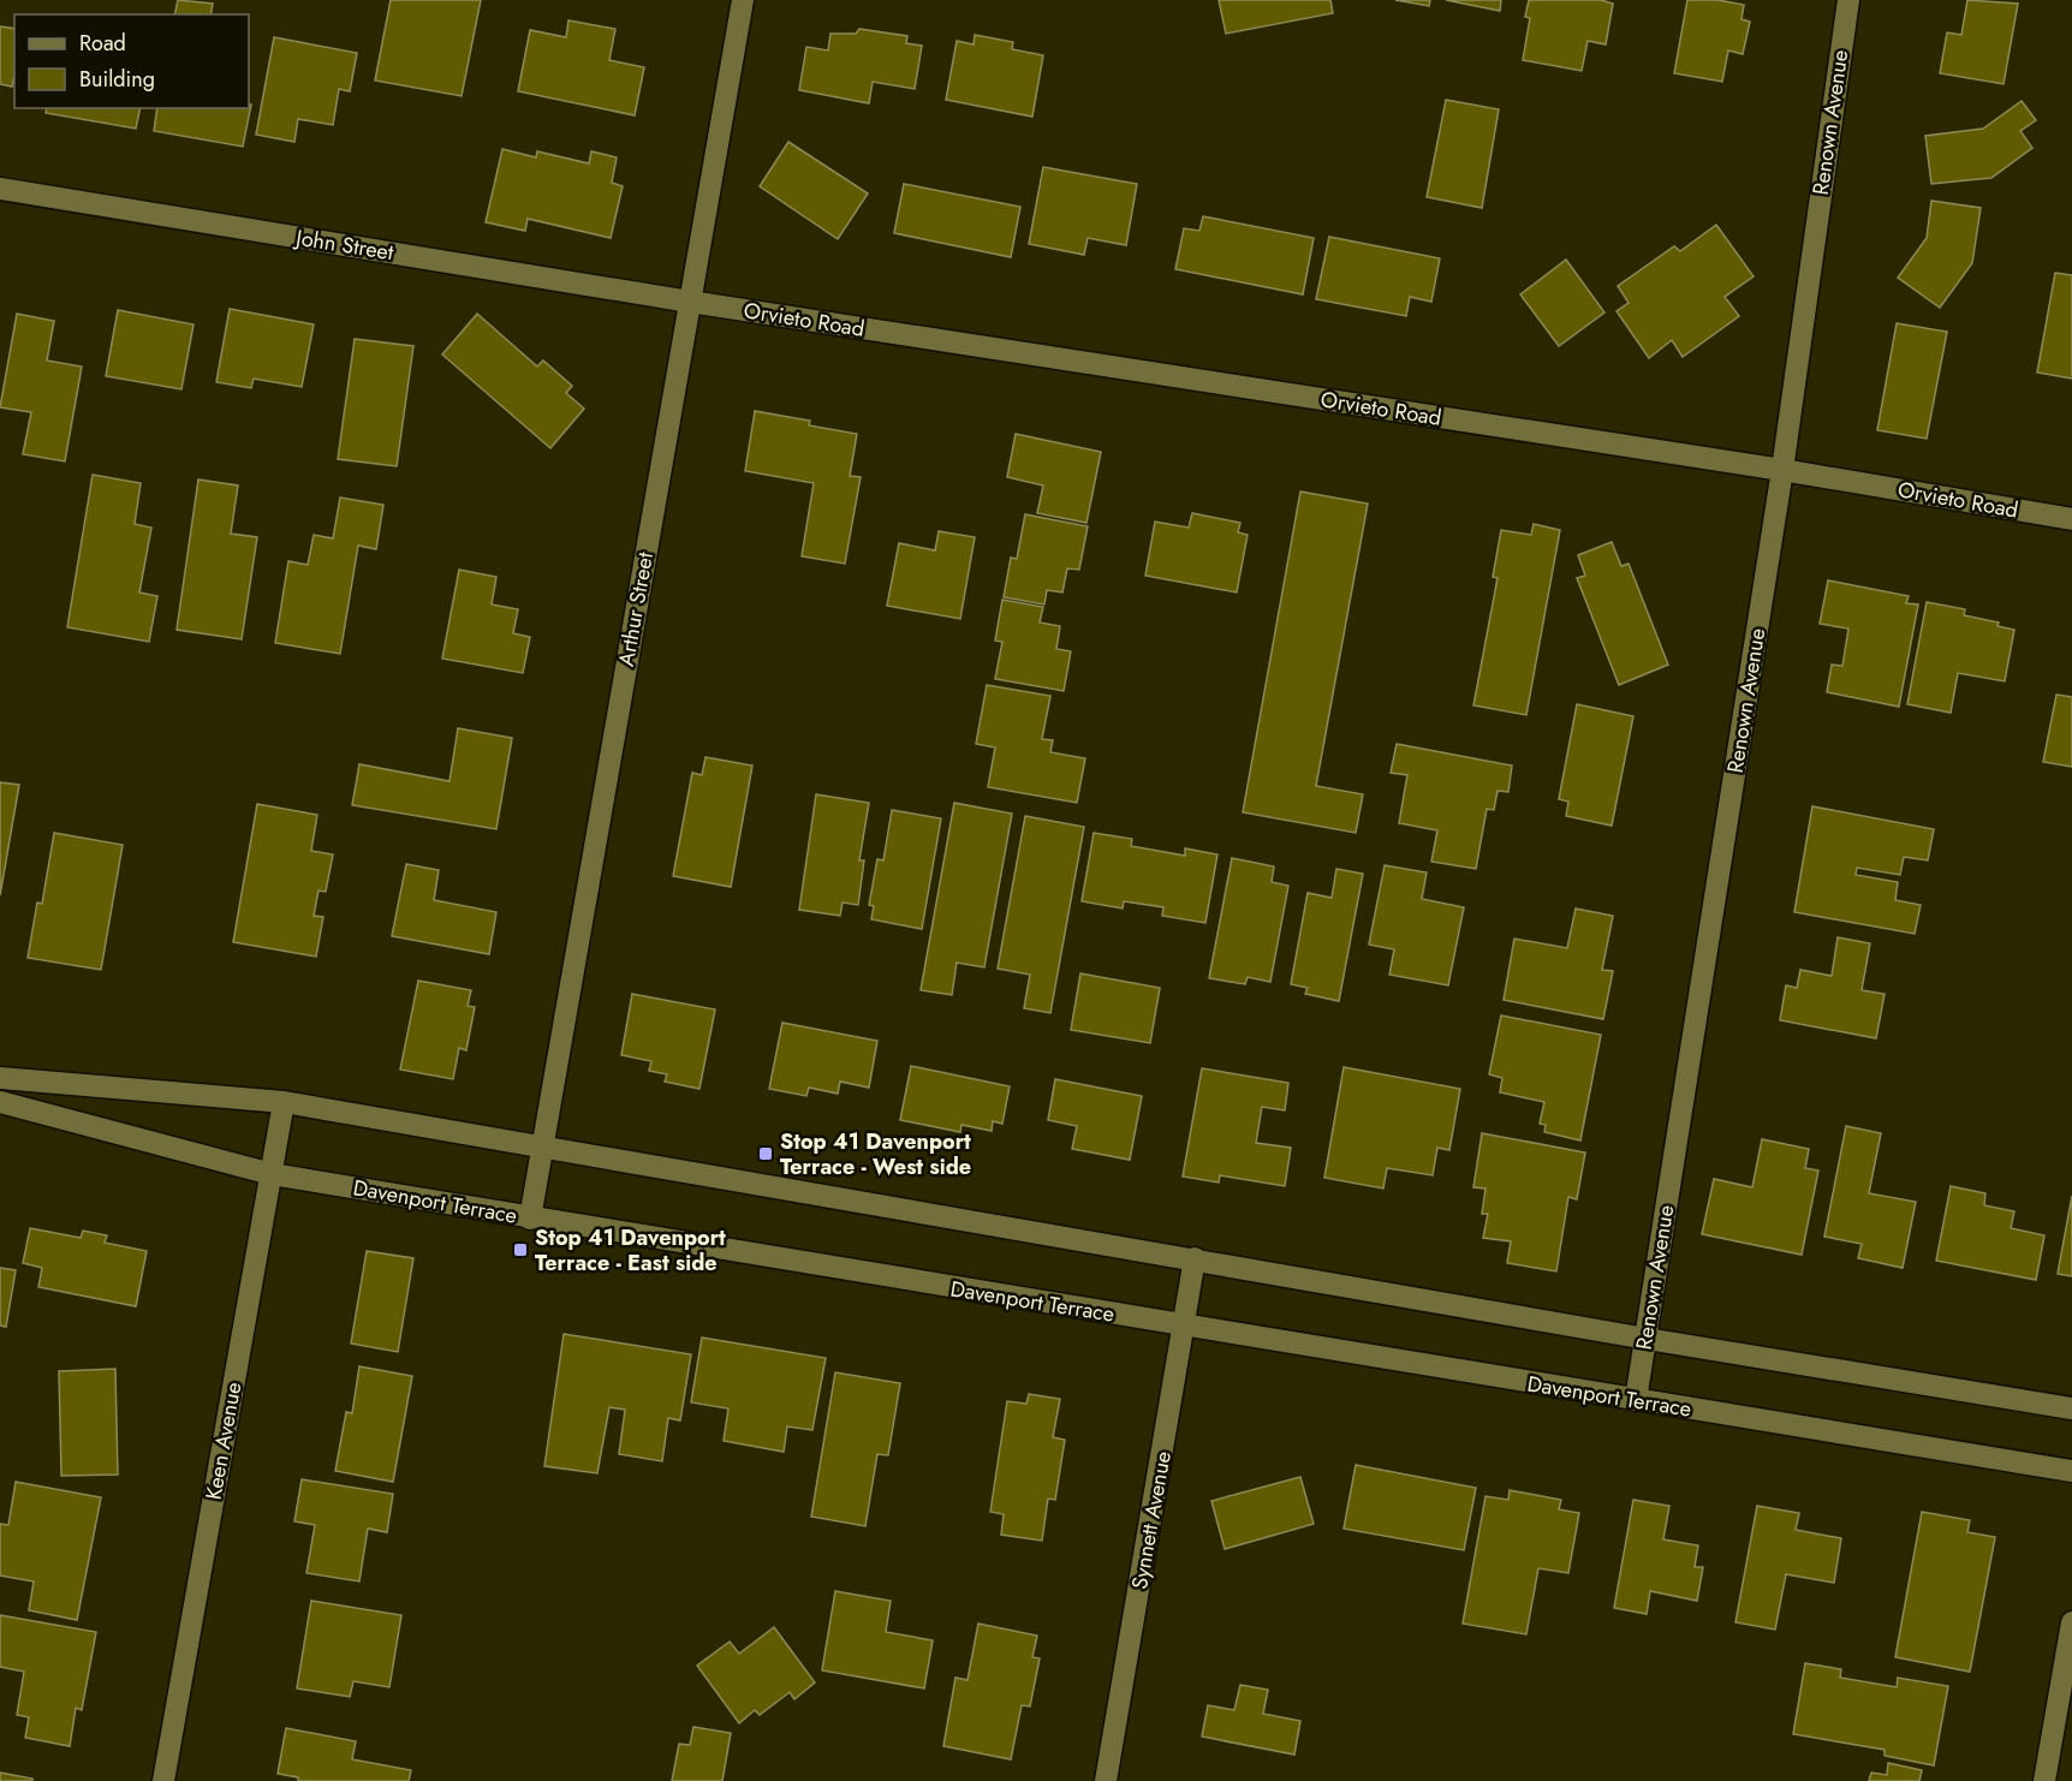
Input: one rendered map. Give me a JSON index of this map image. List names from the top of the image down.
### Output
{
  "streets": {
    "street": [
      "Renown Avenue",
      "John Street",
      "Orvieto Road",
      "Arthur Street",
      "Davenport Terrace",
      "Keen Avenue",
      "Synnett Avenue"
    ]
  },
  "crossings": [
    ["Renown Avenue", "Orvieto Road"],
    ["Renown Avenue", "Davenport Terrace"],
    ["John Street", "Orvieto Road"],
    ["John Street", "Arthur Street"],
    ["Orvieto Road", "Arthur Street"],
    ["Arthur Street", "Davenport Terrace"],
    ["Davenport Terrace", "Keen Avenue"],
    ["Davenport Terrace", "Synnett Avenue"]
  ],
  "places": {
    "transit": ["Stop 41 Davenport Terrace - West side", "Stop 41 Davenport Terrace - East side"]
  },
  "legend": ["Road", "Building"]
}
